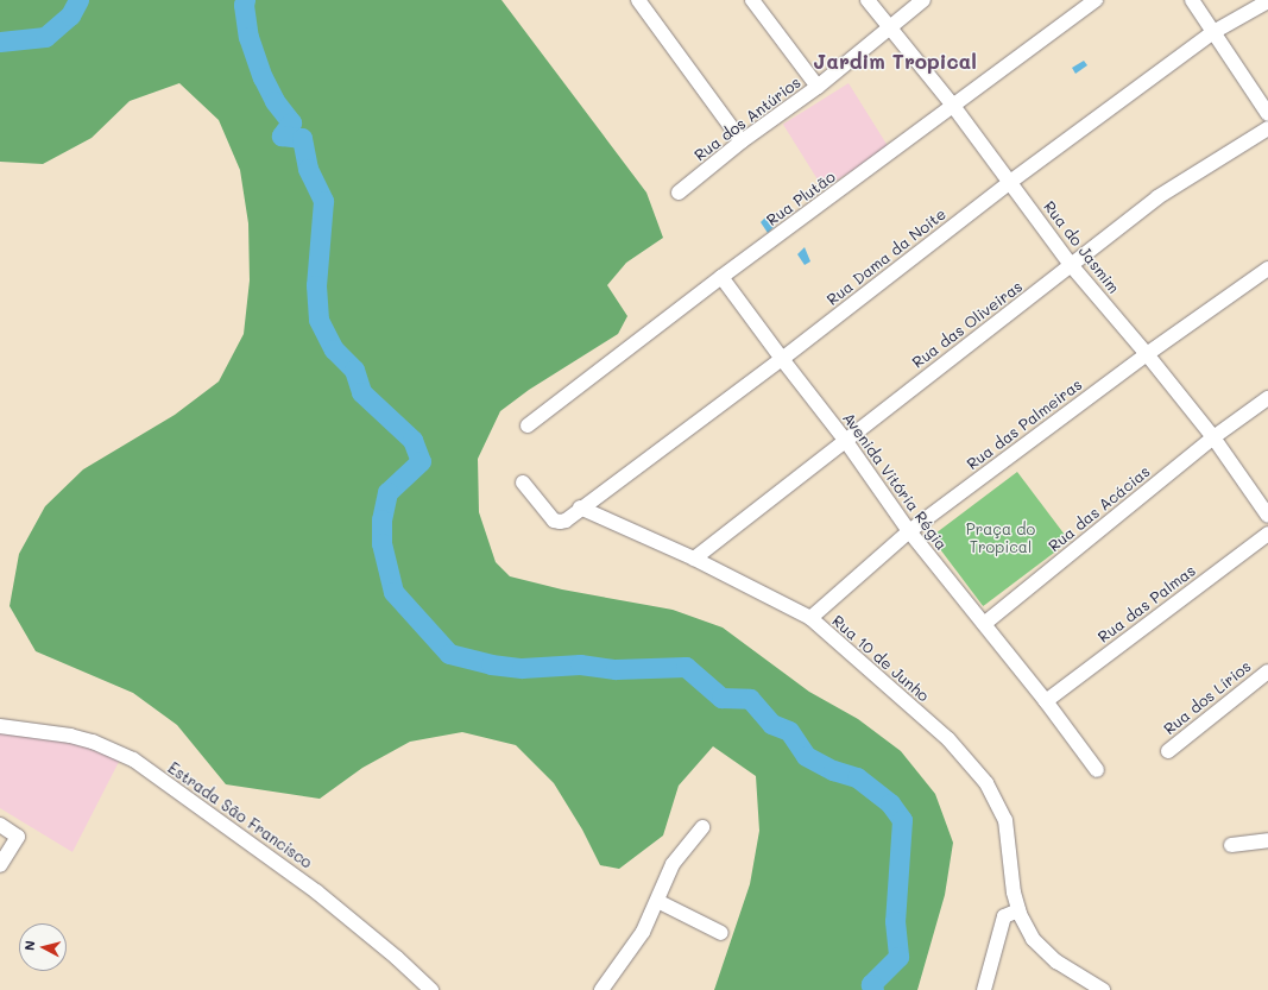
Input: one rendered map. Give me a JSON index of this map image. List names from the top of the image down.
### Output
{
  "streets": {
    "street": [
      "Rua dos Antúrios",
      "Rua Plutão",
      "Rua do Jasmim",
      "Rua Dama da Noite",
      "Rua das Oliveiras",
      "Rua das Palmeiras",
      "Avenida Vitória Régia",
      "Rua das Acácias",
      "Rua das Palmas",
      "Rua 10 de Junho",
      "Rua dos Lírios",
      "Estrada São Francisco"
    ]
  },
  "crossings": [
    ["Rua dos Antúrios", "Rua do Jasmim"],
    ["Rua Plutão", "Rua do Jasmim"],
    ["Rua Plutão", "Avenida Vitória Régia"],
    ["Rua do Jasmim", "Rua Dama da Noite"],
    ["Rua do Jasmim", "Rua das Oliveiras"],
    ["Rua do Jasmim", "Rua das Palmeiras"],
    ["Rua do Jasmim", "Rua das Acácias"],
    ["Rua Dama da Noite", "Avenida Vitória Régia"],
    ["Rua Dama da Noite", "Rua 10 de Junho"],
    ["Rua das Oliveiras", "Avenida Vitória Régia"],
    ["Rua das Oliveiras", "Rua 10 de Junho"],
    ["Rua das Palmeiras", "Avenida Vitória Régia"],
    ["Rua das Palmeiras", "Rua 10 de Junho"],
    ["Avenida Vitória Régia", "Rua das Acácias"],
    ["Avenida Vitória Régia", "Rua das Palmas"]
  ],
  "districts": ["Jardim Tropical"],
  "parks": ["Praça do Tropical"],
  "north": "left"
}
